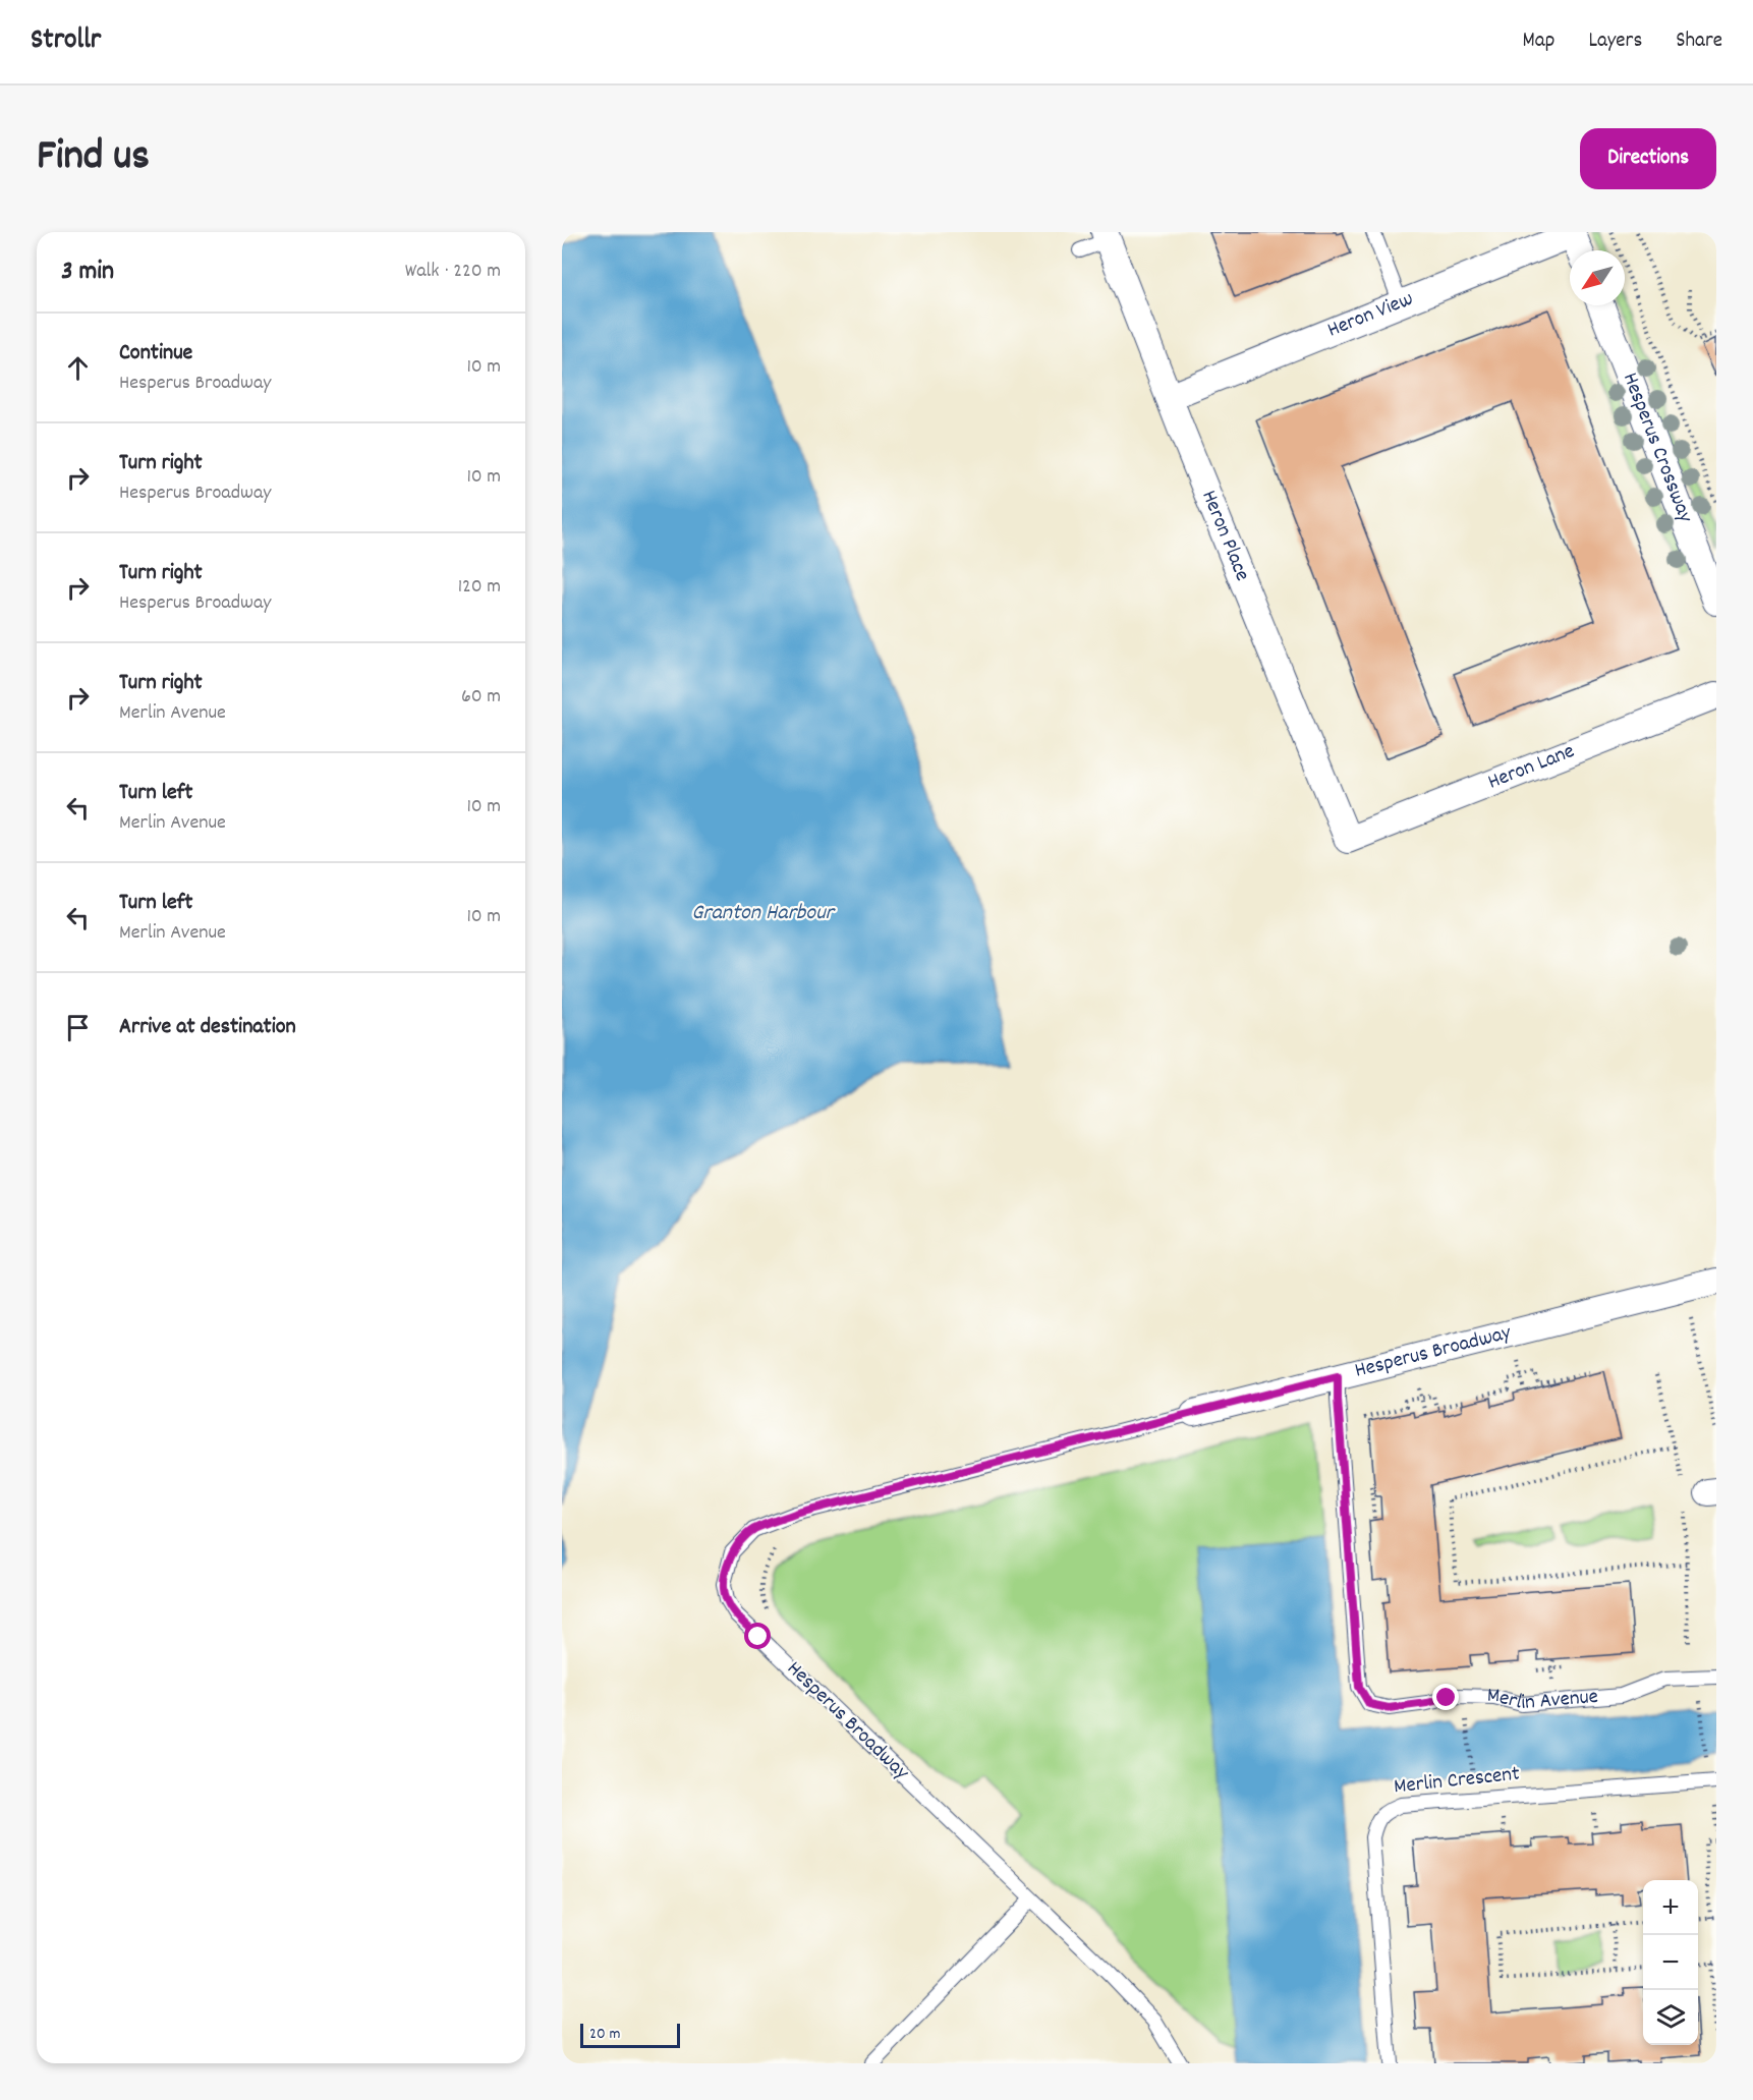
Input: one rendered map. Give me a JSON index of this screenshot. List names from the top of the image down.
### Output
{
  "streets": {
    "street": [
      "Heron View",
      "Hesperus Crossway",
      "Heron Place",
      "Heron Lane",
      "Hesperus Broadway"
    ],
    "lane": ["Merlin Avenue", "Merlin Crescent"]
  },
  "crossings": [
    ["Heron View", "Heron Place"],
    ["Heron Place", "Heron Lane"],
    ["Hesperus Broadway", "Merlin Avenue"]
  ],
  "water": ["Granton Harbour"],
  "scale_bar": "20 m",
  "north": "bottom left",
  "page": {
    "header": "Strollr",
    "nav": ["Map", "Layers", "Share"],
    "title": "Find us",
    "buttons": "Directions",
    "heading": ["3 min", "Walk · 220 m"],
    "list": [
      ["Continue", "Hesperus Broadway", "10 m"],
      ["Turn right", "Hesperus Broadway", "10 m"],
      ["Turn right", "Hesperus Broadway", "120 m"],
      ["Turn right", "Merlin Avenue", "60 m"],
      ["Turn left", "Merlin Avenue", "10 m"],
      ["Turn left", "Merlin Avenue", "10 m"],
      "Arrive at destination"
    ],
    "map_buttons": ["+", "−"],
    "scale": "20 m"
  }
}
